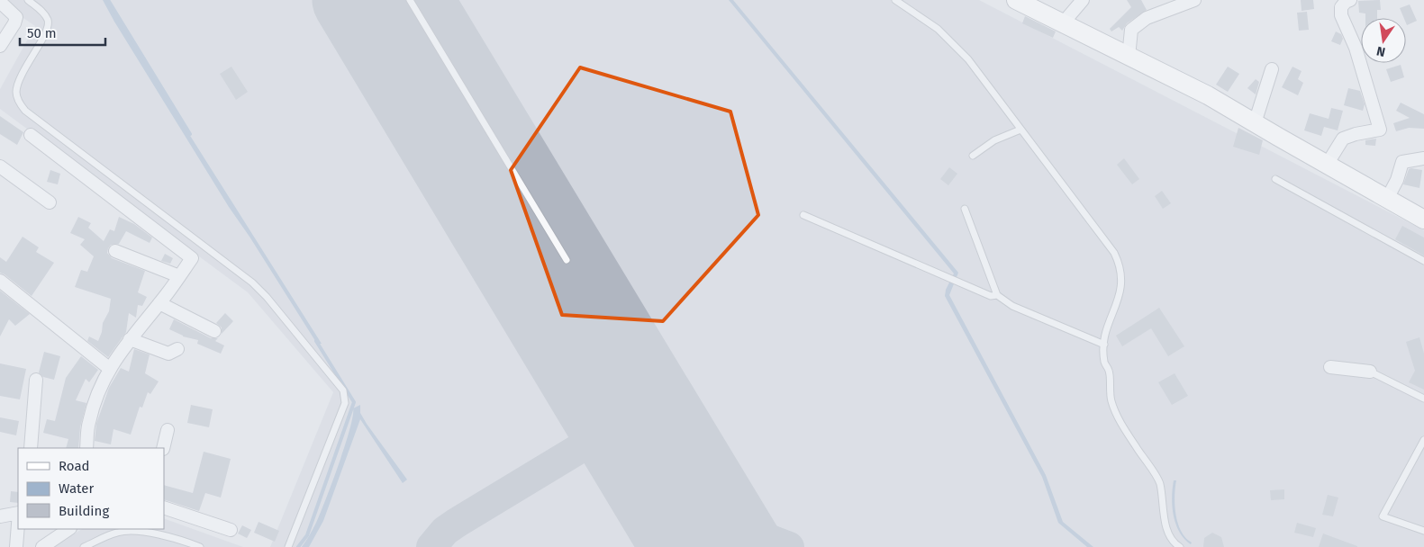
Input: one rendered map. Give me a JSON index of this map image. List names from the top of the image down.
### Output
{
  "legend": ["Road", "Water", "Building"],
  "scale_bar": "50 m",
  "north": "bottom"
}
